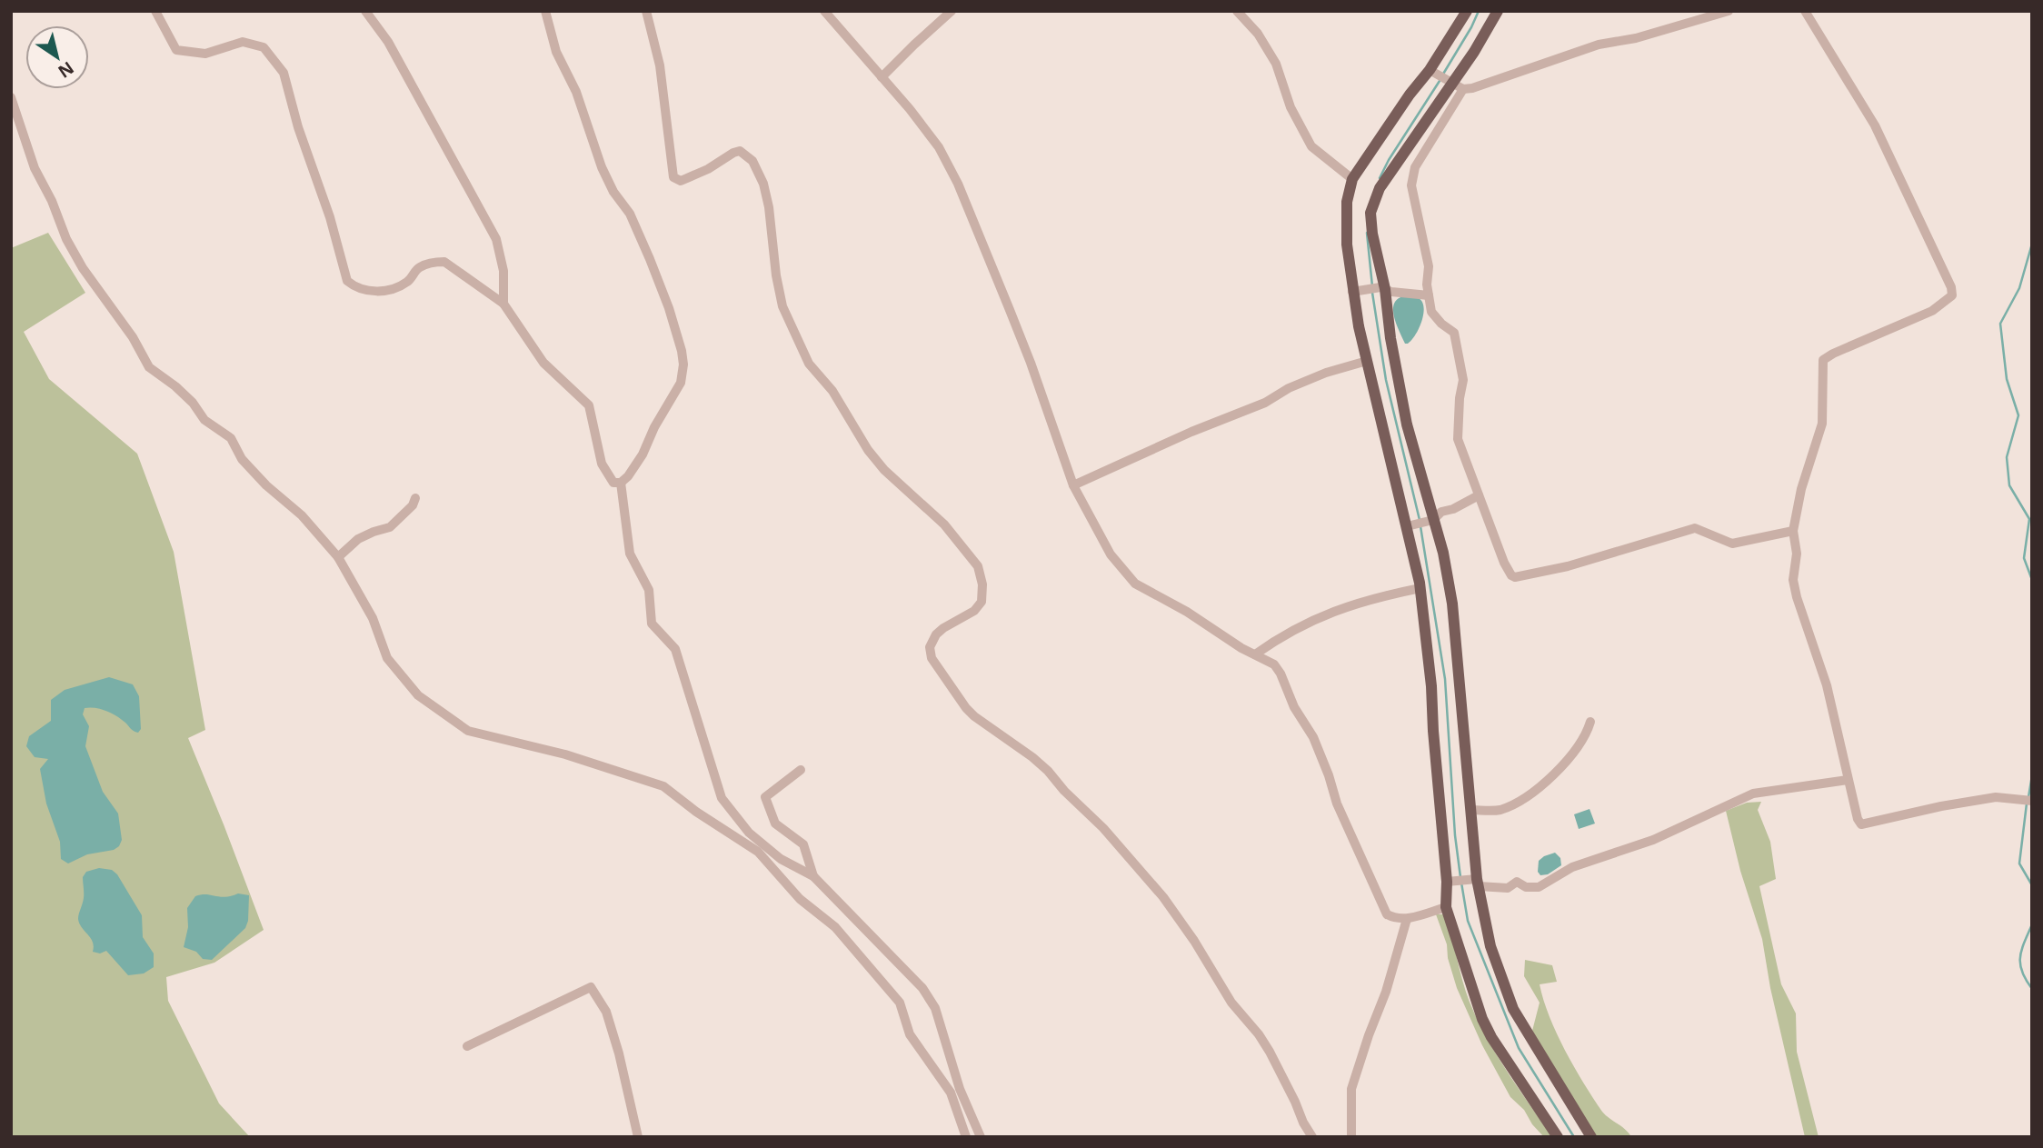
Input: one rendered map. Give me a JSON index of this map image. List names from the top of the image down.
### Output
{
  "north": "bottom right"
}
